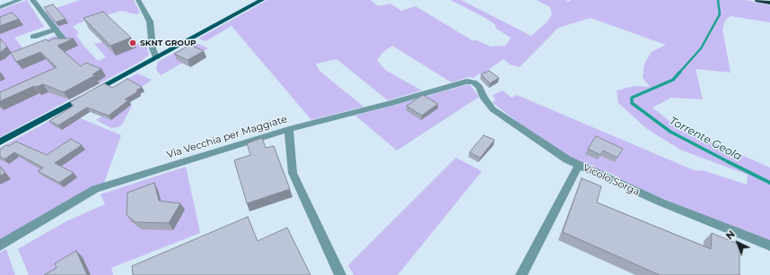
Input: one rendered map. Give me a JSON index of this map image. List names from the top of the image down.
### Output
{
  "streets": {
    "street": ["Via Vecchia per Maggiate", "Vicolo Sorga"]
  },
  "crossings": [
    ["Via Vecchia per Maggiate", "Vicolo Sorga"]
  ],
  "water": ["Torrente Geola"],
  "places": ["SKNT GROUP"],
  "north": "top left"
}
